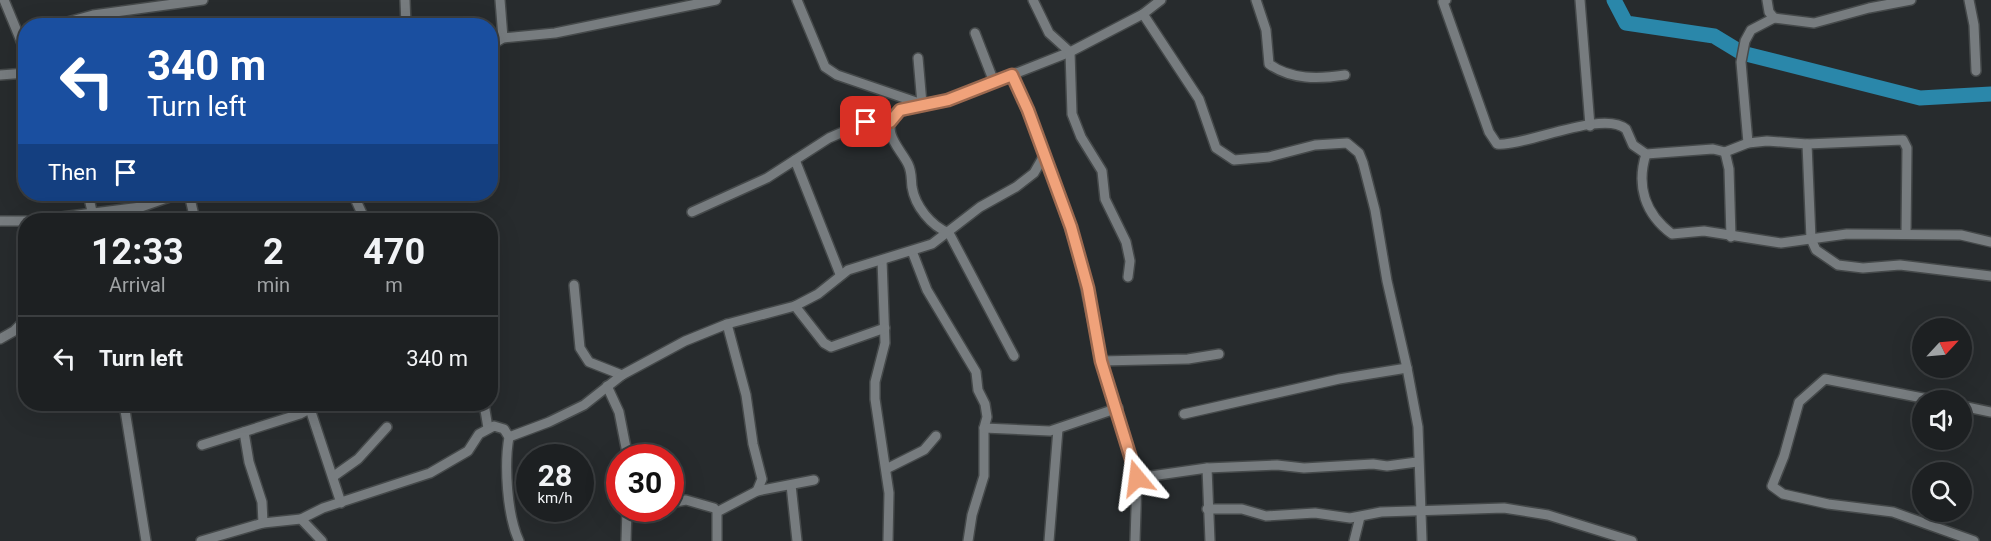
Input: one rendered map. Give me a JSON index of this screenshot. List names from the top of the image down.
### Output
{
  "north": "top right",
  "page": {
    "turn": ["340 m", "Turn left"],
    "then": "Then",
    "eta": [
      "12:33",
      "Arrival",
      "2",
      "min",
      "470",
      "m"
    ],
    "list": [
      {
        "name": "Turn left",
        "value": "340 m"
      }
    ],
    "speed": "28 km/h",
    "limit": "30"
  }
}
